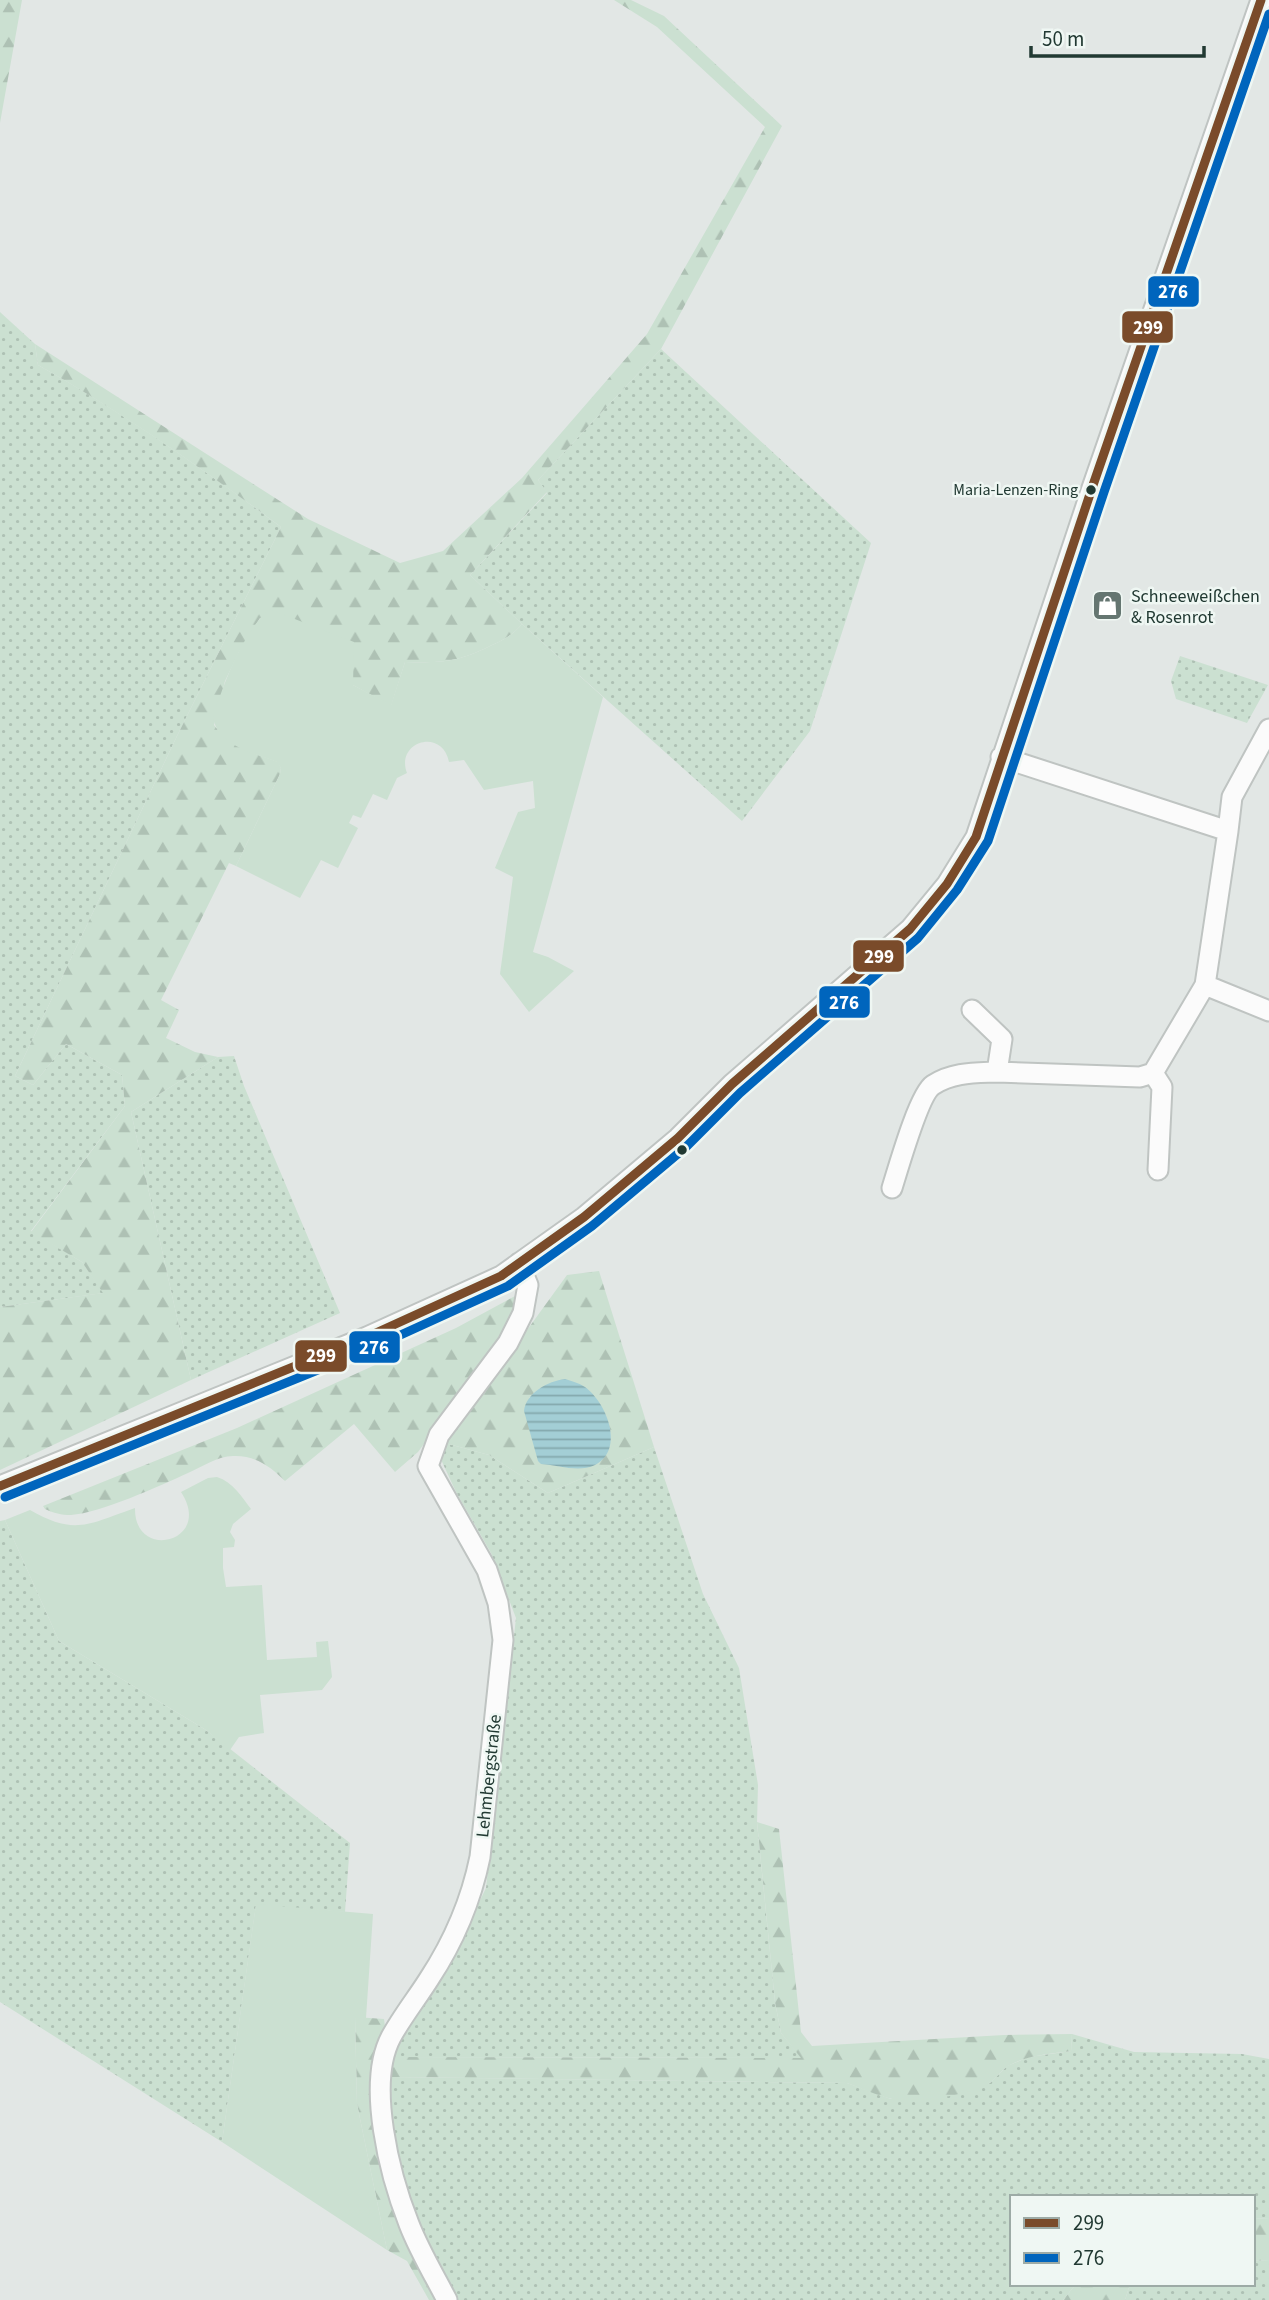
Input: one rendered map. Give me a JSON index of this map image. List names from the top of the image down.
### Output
{
  "streets": {
    "street": ["Lehmbergstraße"]
  },
  "places": {
    "other": ["Maria-Lenzen-Ring"],
    "shop": ["Schneeweißchen & Rosenrot"]
  },
  "lines": ["transit line 299", "transit line 276"],
  "legend": ["299", "276"],
  "scale_bar": "50 m"
}
